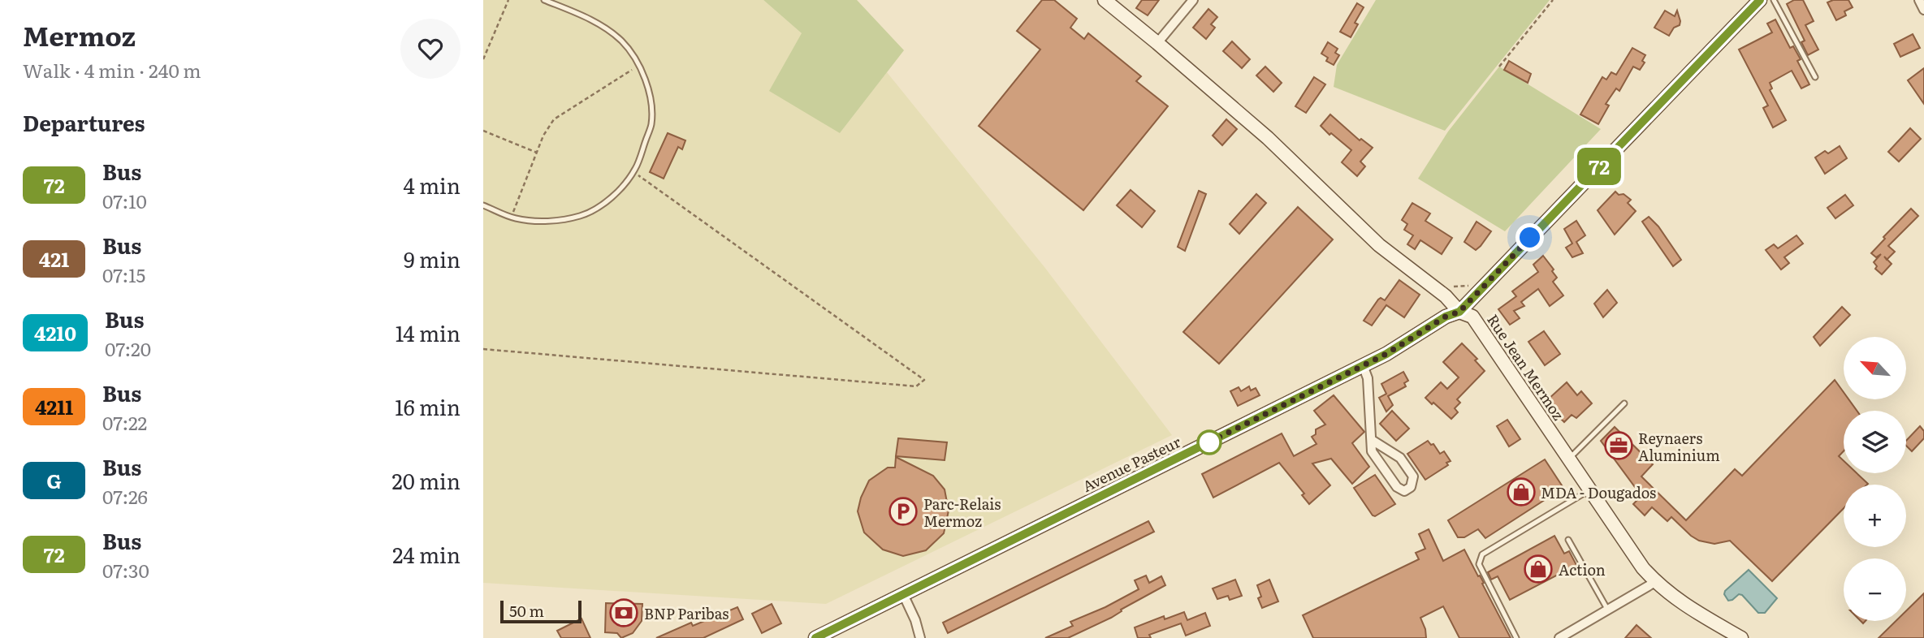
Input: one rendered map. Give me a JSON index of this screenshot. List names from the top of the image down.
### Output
{
  "streets": {
    "main road": ["Rue Jean Mermoz", "Avenue Pasteur"]
  },
  "crossings": [
    ["Rue Jean Mermoz", "Avenue Pasteur"]
  ],
  "places": {
    "office": ["Reynaers Aluminium"],
    "shop": ["MDA - Dougados", "Action"],
    "parking": ["Parc-Relais Mermoz"],
    "bank": ["BNP Paribas"]
  },
  "lines": ["bus line 72"],
  "scale_bar": "50 m",
  "north": "top left",
  "page": {
    "heading": [
      ["Mermoz", "Walk · 4 min · 240 m"],
      "Departures"
    ],
    "on_map": "72",
    "list": [
      {
        "mark": "72",
        "name": "Bus",
        "note": "07:10",
        "value": "4 min"
      },
      {
        "mark": "421",
        "name": "Bus",
        "note": "07:15",
        "value": "9 min"
      },
      {
        "mark": "4210",
        "name": "Bus",
        "note": "07:20",
        "value": "14 min"
      },
      {
        "mark": "4211",
        "name": "Bus",
        "note": "07:22",
        "value": "16 min"
      },
      {
        "mark": "G",
        "name": "Bus",
        "note": "07:26",
        "value": "20 min"
      },
      {
        "mark": "72",
        "name": "Bus",
        "note": "07:30",
        "value": "24 min"
      }
    ],
    "map_buttons": ["+", "−"],
    "scale": "50 m"
  }
}
